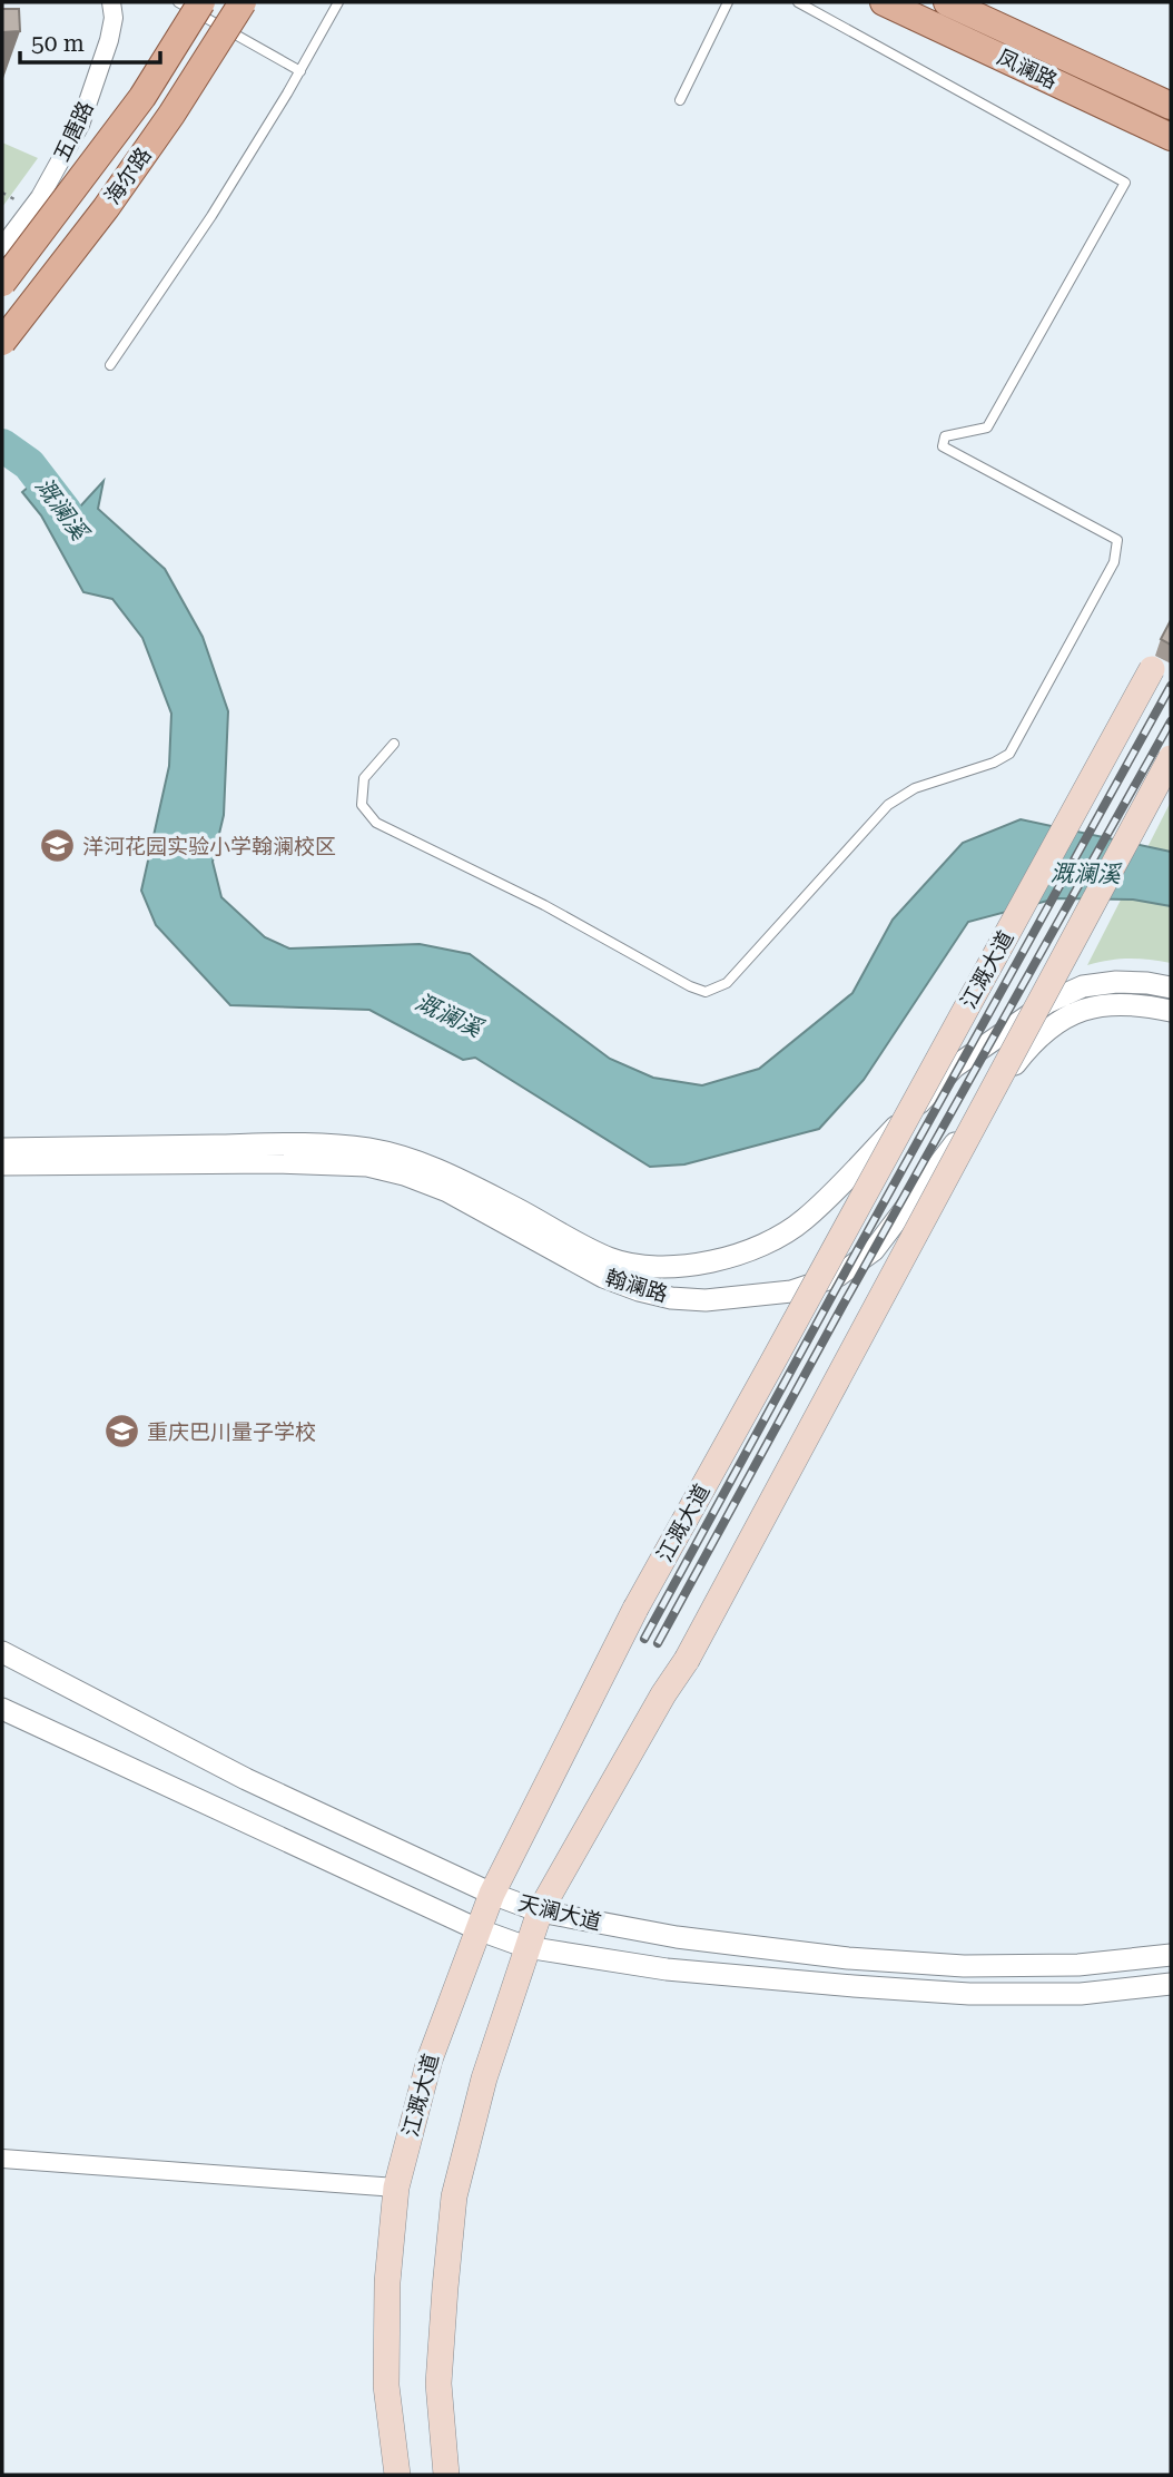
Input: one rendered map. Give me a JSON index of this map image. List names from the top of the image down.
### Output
{
  "streets": {
    "main road": ["凤澜路", "海尔路", "江溉大道"],
    "street": ["五唐路", "翰澜路", "天澜大道"]
  },
  "crossings": [
    ["江溉大道", "天澜大道"]
  ],
  "water": ["溉澜溪"],
  "places": {
    "school or university": ["洋河花园实验小学翰澜校区", "重庆巴川量子学校"]
  },
  "scale_bar": "50 m"
}
